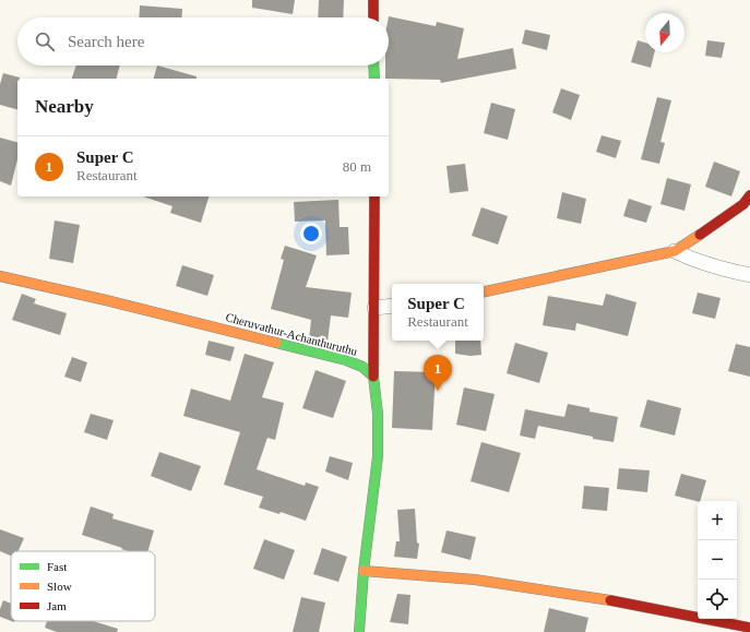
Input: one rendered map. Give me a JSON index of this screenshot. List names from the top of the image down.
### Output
{
  "streets": {
    "street": ["Cheruvathur-Achanthuruthu"]
  },
  "legend": ["Fast", "Slow", "Jam"],
  "north": "bottom",
  "page": {
    "search": "Search here",
    "heading": "Nearby",
    "list": [
      {
        "mark": "1",
        "name": "Super C",
        "note": "Restaurant",
        "value": "80 m"
      }
    ],
    "popup": ["Super C", "Restaurant"],
    "pins": "1",
    "map_buttons": ["+", "−"]
  }
}
